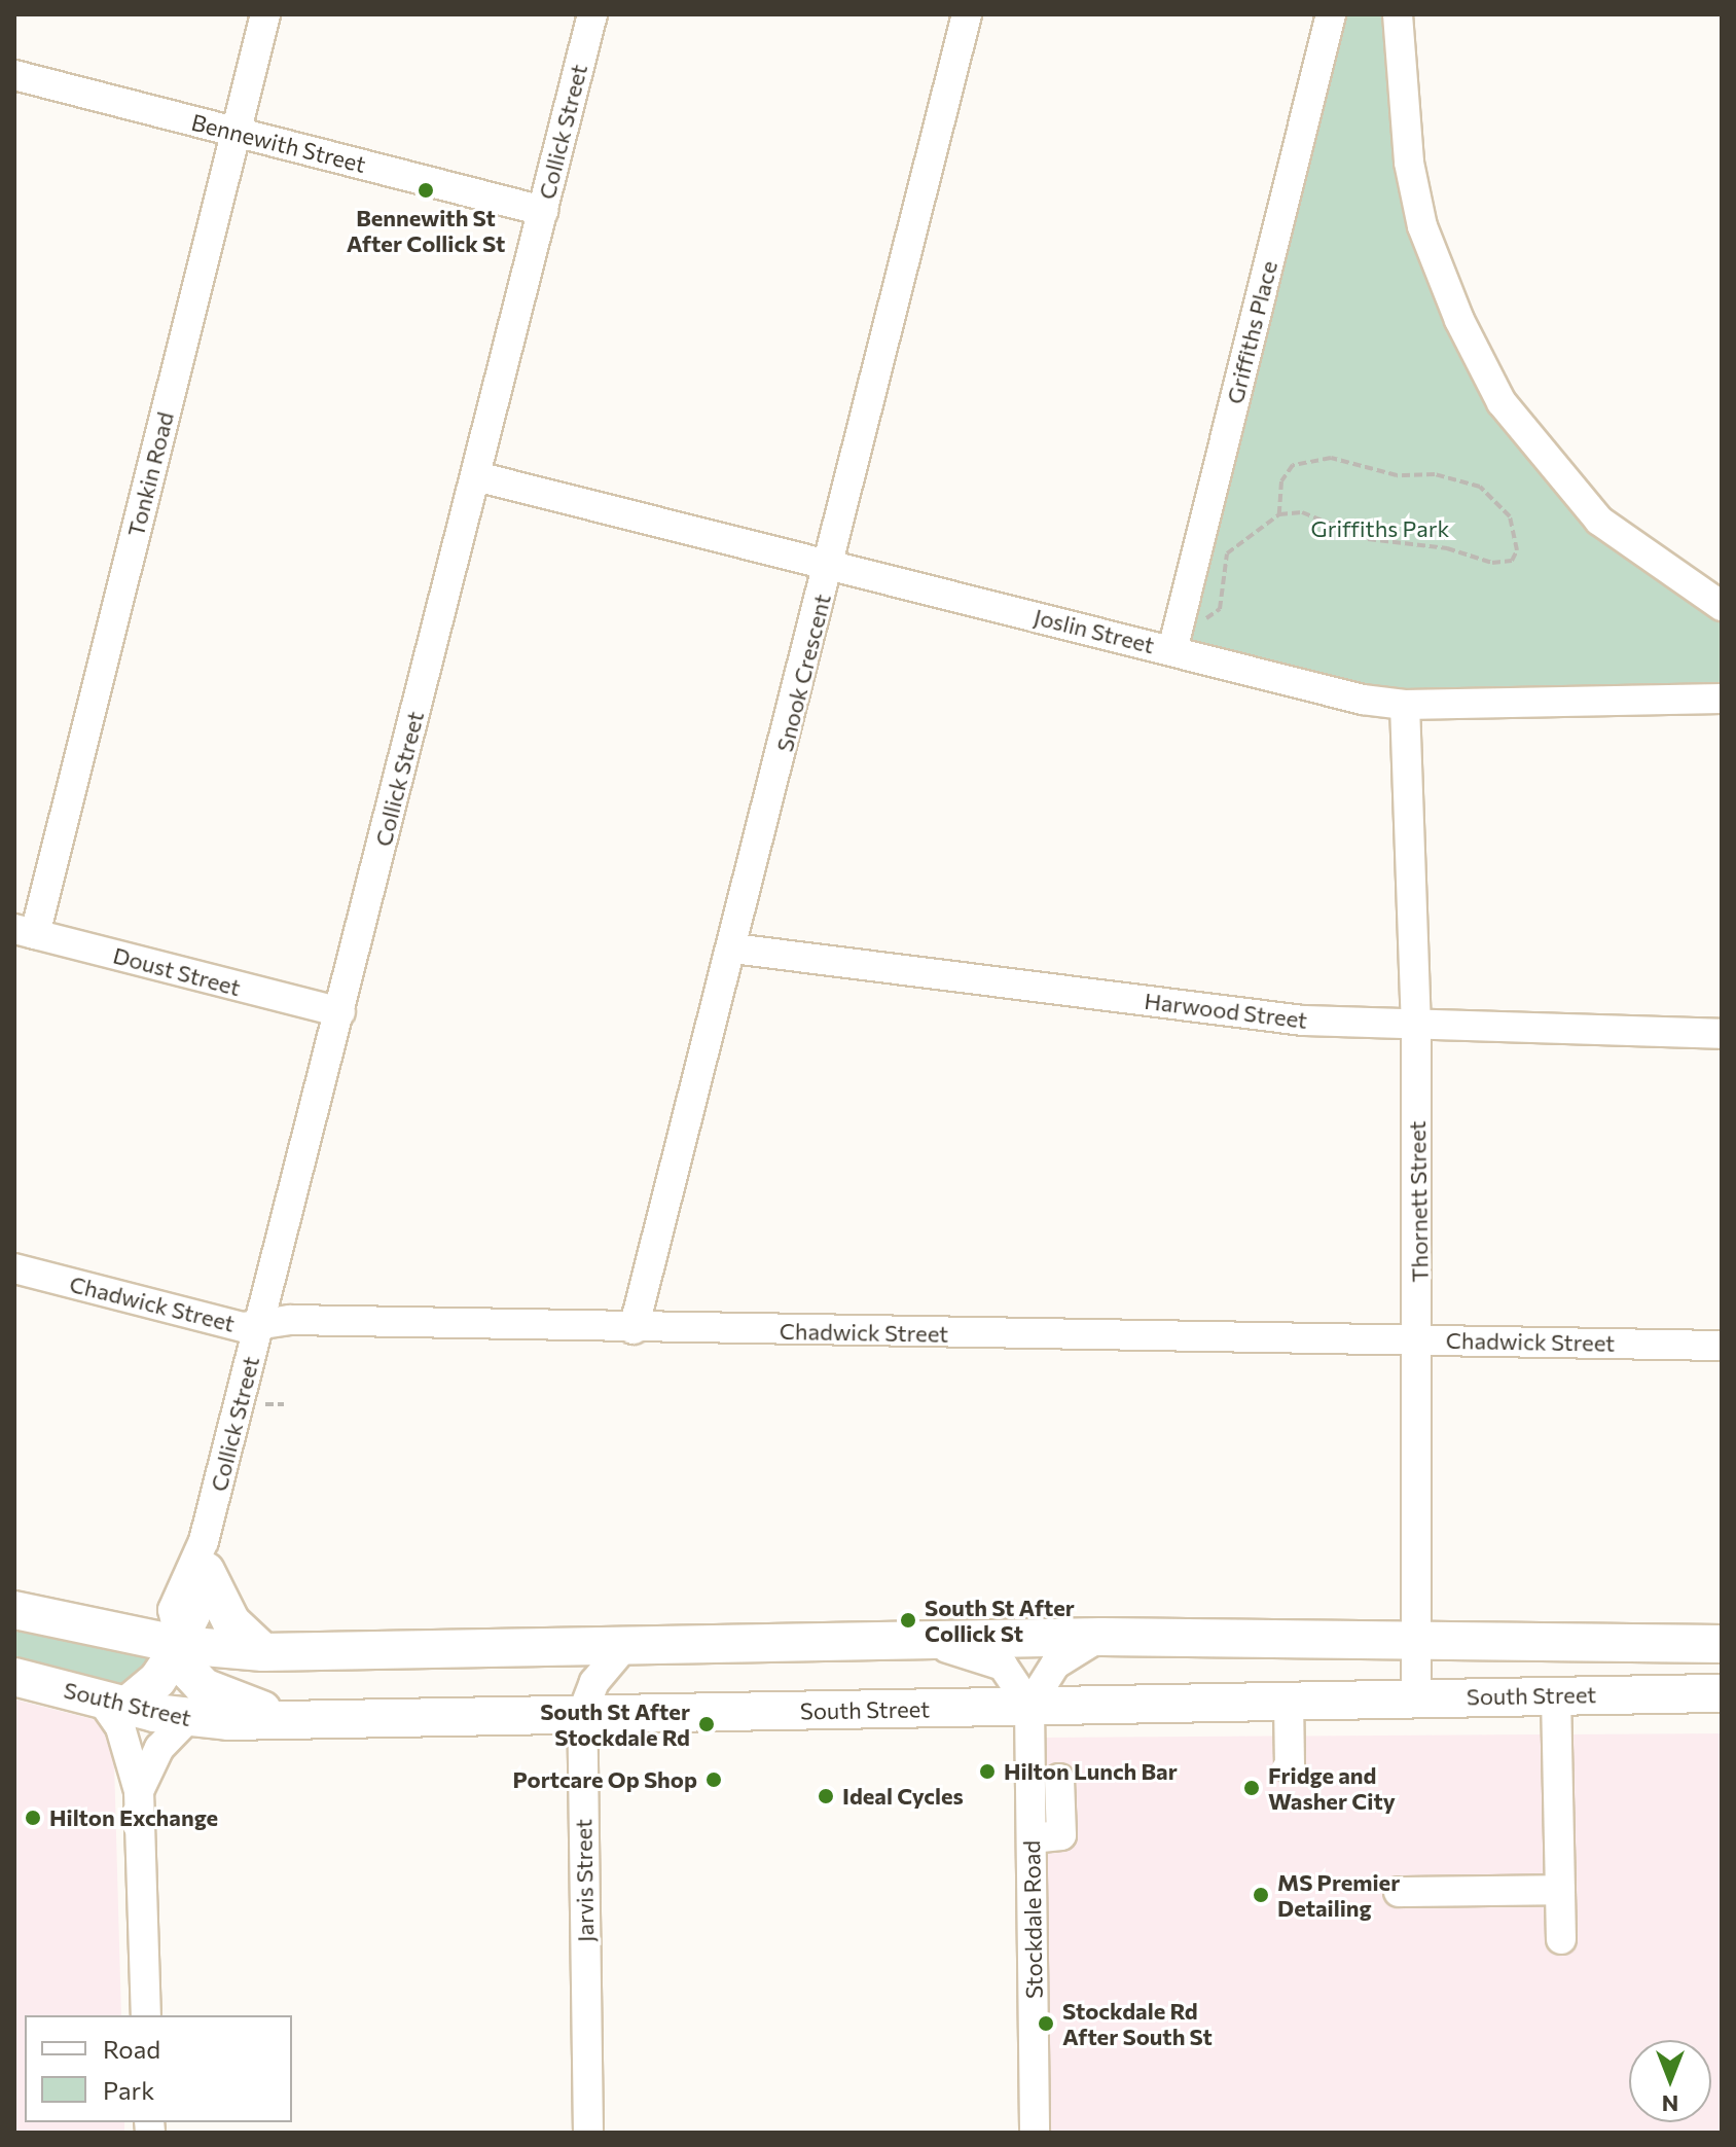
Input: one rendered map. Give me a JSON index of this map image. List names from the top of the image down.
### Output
{
  "streets": {
    "main road": ["South Street"],
    "street": [
      "Collick Street",
      "Bennewith Street",
      "Griffiths Place",
      "Tonkin Road",
      "Joslin Street",
      "Snook Crescent",
      "Doust Street",
      "Harwood Street",
      "Thornett Street",
      "Chadwick Street",
      "Jarvis Street",
      "Stockdale Road"
    ]
  },
  "crossings": [
    ["Collick Street", "Bennewith Street"],
    ["Collick Street", "Joslin Street"],
    ["Collick Street", "Doust Street"],
    ["Collick Street", "Chadwick Street"],
    ["Bennewith Street", "Tonkin Road"],
    ["Griffiths Place", "Joslin Street"],
    ["Tonkin Road", "Doust Street"],
    ["Joslin Street", "Snook Crescent"],
    ["Joslin Street", "Thornett Street"],
    ["Snook Crescent", "Harwood Street"],
    ["Snook Crescent", "Chadwick Street"],
    ["Harwood Street", "Thornett Street"],
    ["Thornett Street", "Chadwick Street"],
    ["Thornett Street", "South Street"],
    ["South Street", "Jarvis Street"],
    ["South Street", "Stockdale Road"]
  ],
  "parks": ["Griffiths Park"],
  "places": [
    "Bennewith St After Collick St",
    "South St After Collick St",
    "South St After Stockdale Rd",
    "Hilton Lunch Bar",
    "Portcare Op Shop",
    "Fridge and Washer City",
    "Ideal Cycles",
    "Hilton Exchange",
    "MS Premier Detailing",
    "Stockdale Rd After South St"
  ],
  "legend": ["Road", "Park"],
  "north": "bottom"
}
